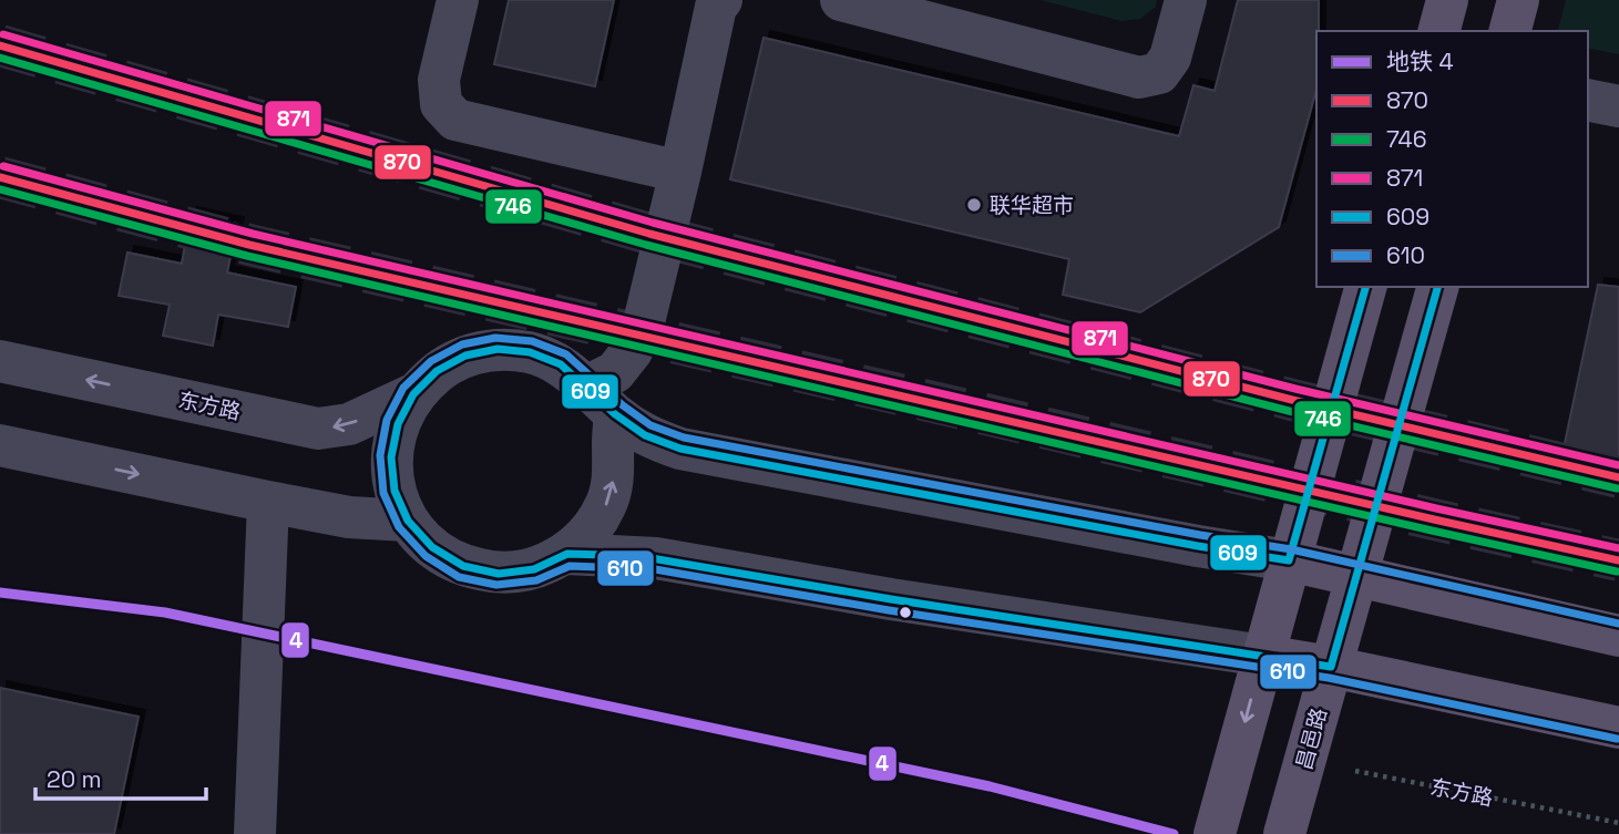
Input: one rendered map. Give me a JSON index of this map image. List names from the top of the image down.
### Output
{
  "streets": {
    "main road": ["东方路", "昌邑路"]
  },
  "crossings": [
    ["东方路", "昌邑路"]
  ],
  "places": ["联华超市"],
  "lines": [
    "transit line 871",
    "transit line 870",
    "transit line 746",
    "transit line 609",
    "transit line 610",
    "metro line 4"
  ],
  "legend": [
    "地铁 4",
    "870",
    "746",
    "871",
    "609",
    "610"
  ],
  "scale_bar": "20 m"
}
